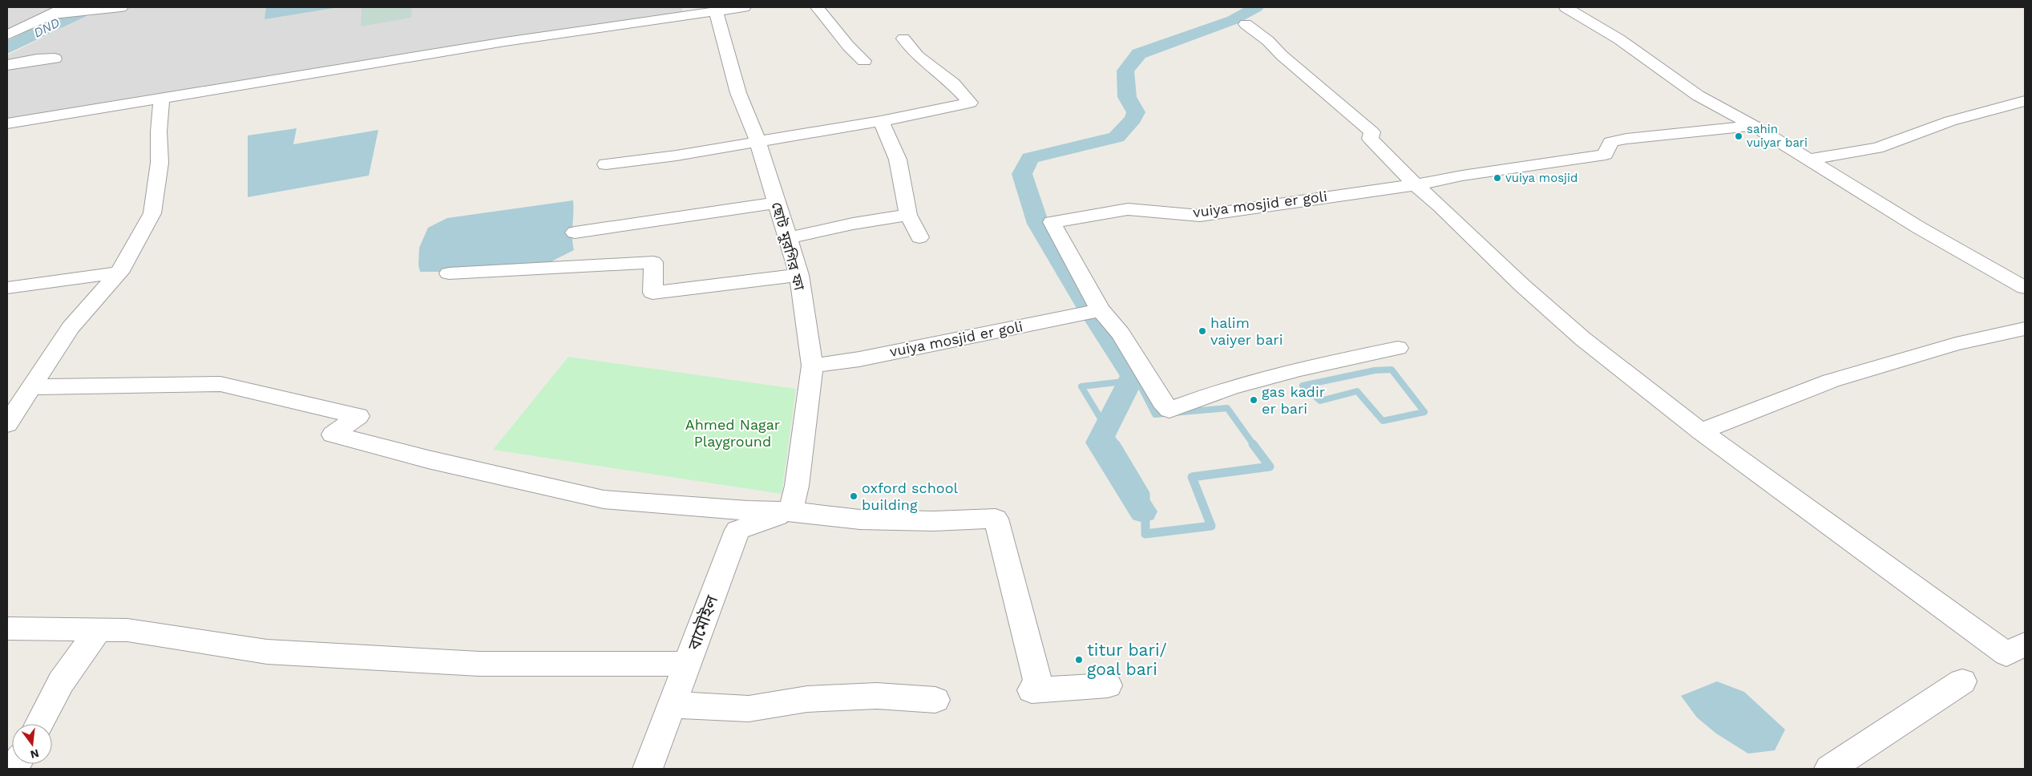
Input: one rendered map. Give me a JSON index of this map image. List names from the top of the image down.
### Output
{
  "streets": {
    "street": ["vuiya mosjid er goli", "ছোট মুরগির ফা", "বামৌইল"]
  },
  "crossings": [
    ["vuiya mosjid er goli", "ছোট মুরগির ফা"],
    ["ছোট মুরগির ফা", "বামৌইল"]
  ],
  "water": ["DND"],
  "parks": ["Ahmed Nagar Playground"],
  "places": [
    "sahin vuiyar bari",
    "vuiya mosjid",
    "halim vaiyer bari",
    "gas kadir er bari",
    "oxford school building",
    "titur bari/ goal bari"
  ],
  "north": "bottom"
}
